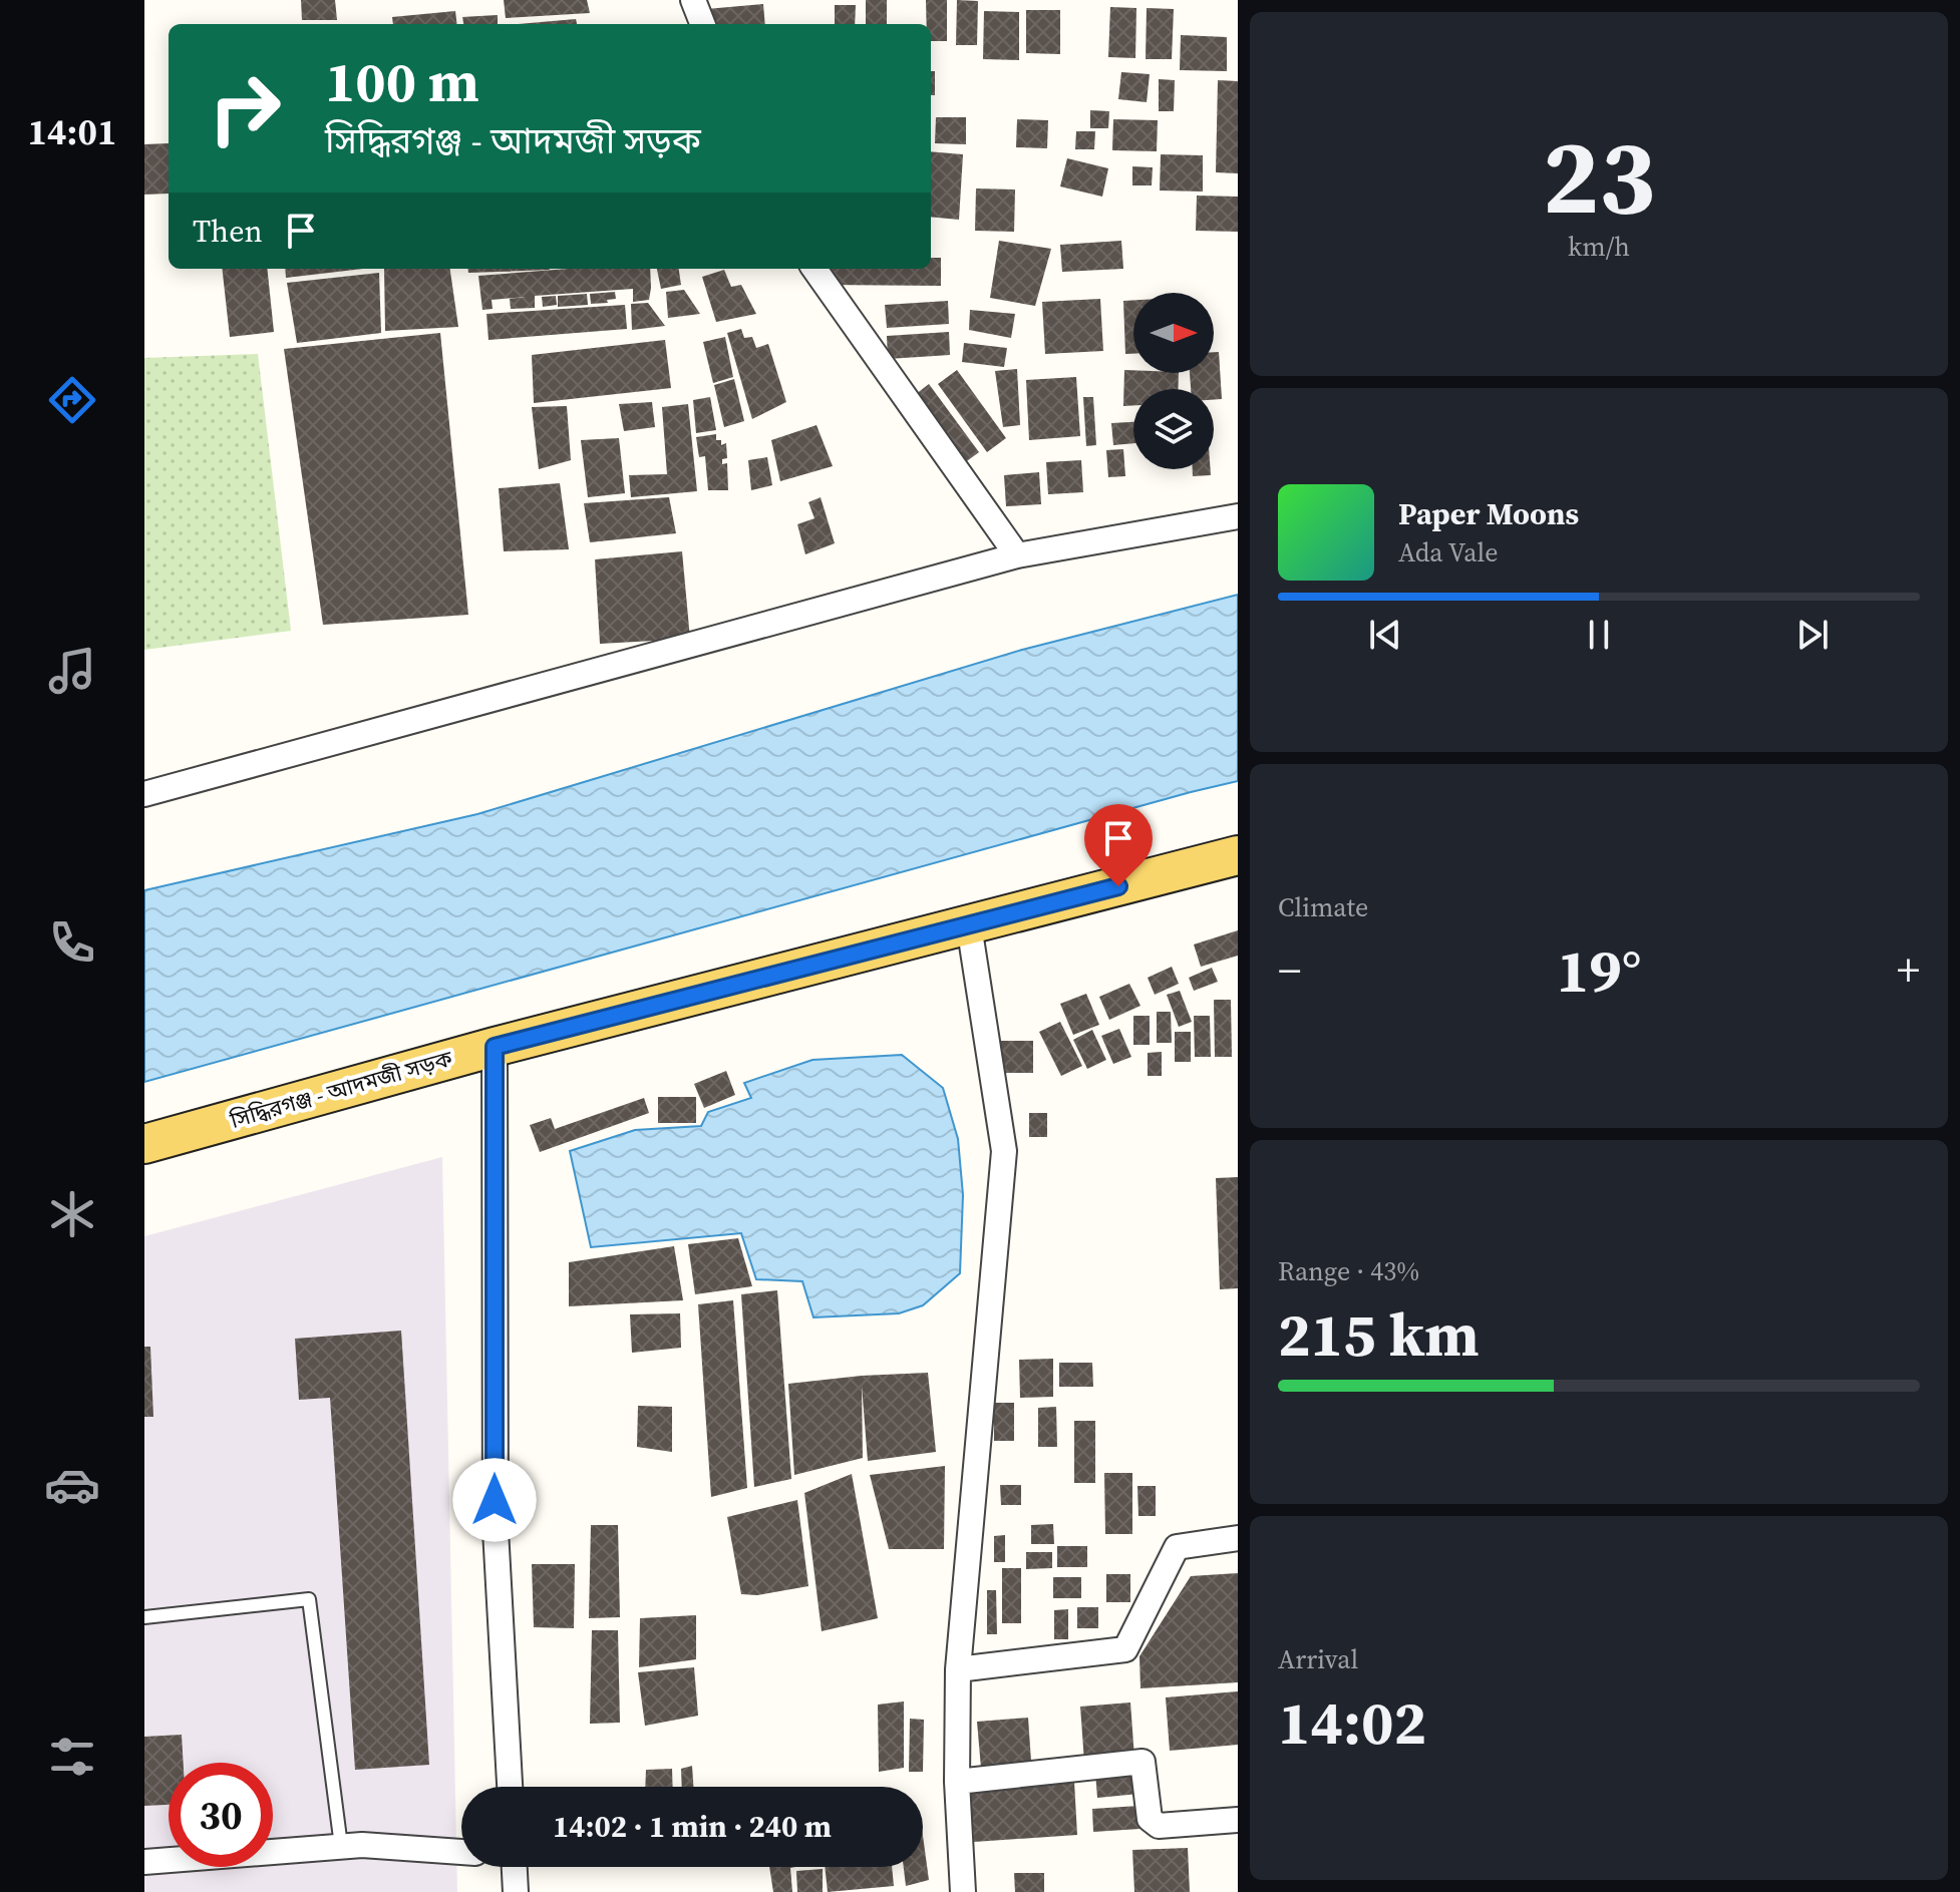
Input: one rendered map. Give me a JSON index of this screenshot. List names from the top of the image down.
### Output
{
  "streets": {
    "main road": ["সিদ্ধিরগঞ্জ - আদমজী সড়ক"]
  },
  "north": "right",
  "page": {
    "tabs": "14:01",
    "tile": [
      ["23", "km/h"],
      "Climate",
      ["Range · 43%", "215 km"],
      ["Arrival", "14:02"]
    ],
    "turn": ["100 m", "সিদ্ধিরগঞ্জ - আদমজী সড়ক"],
    "then": "Then",
    "song": ["Paper Moons", "Ada Vale"],
    "heat": ["−", "19°", "+"],
    "limit": "30",
    "trip": "14:02 · 1 min · 240 m"
  }
}
